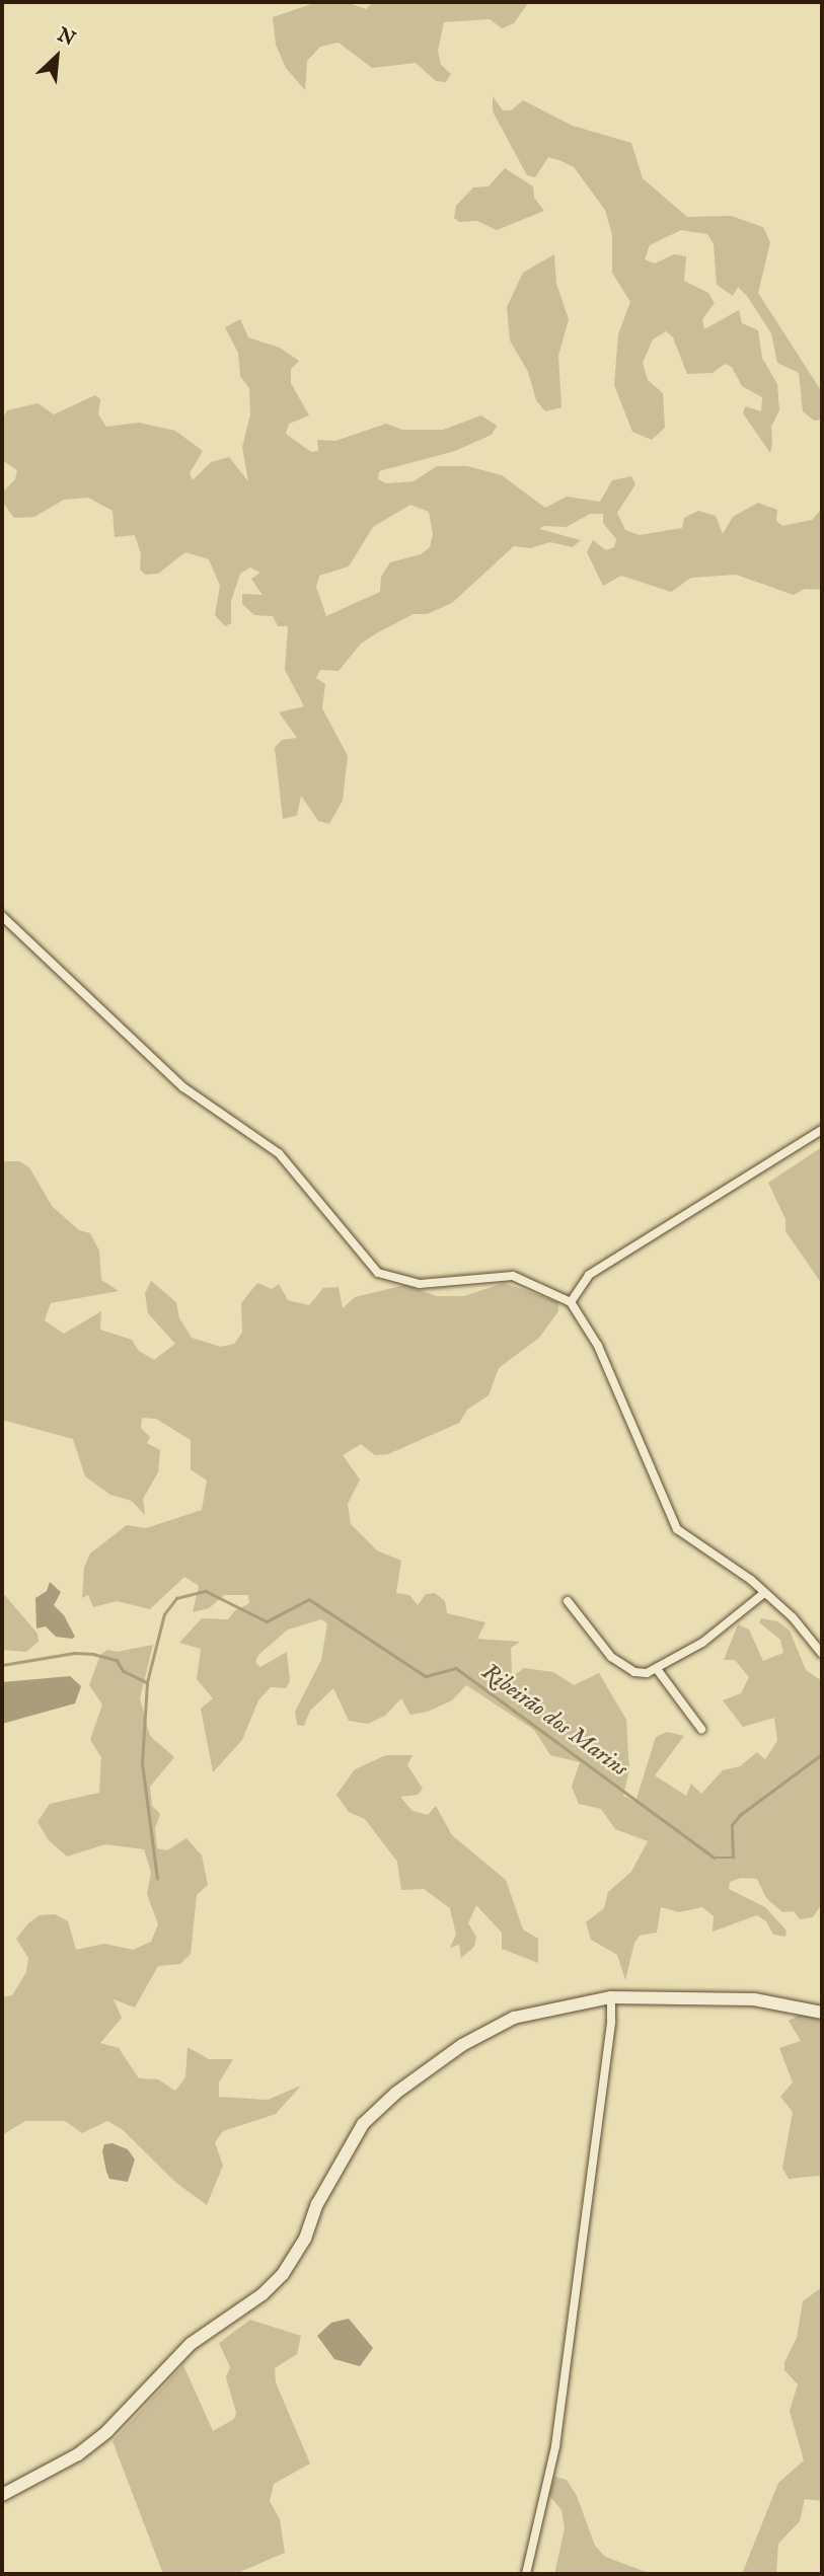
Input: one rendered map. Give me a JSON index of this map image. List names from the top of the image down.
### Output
{
  "water": ["Ribeirão dos Marins"],
  "north": "top right"
}
